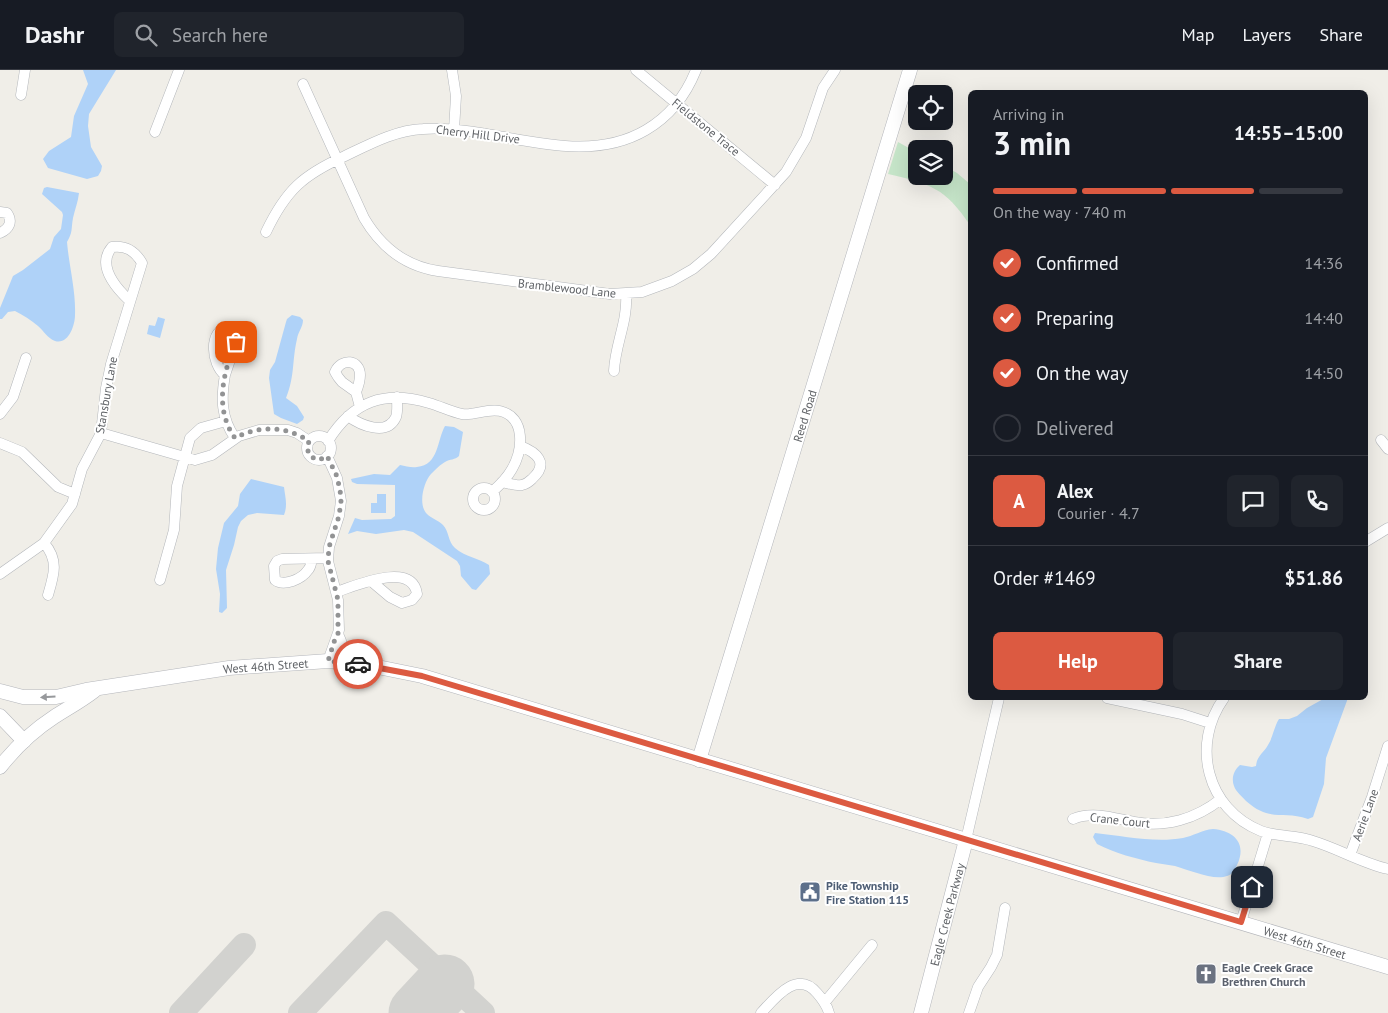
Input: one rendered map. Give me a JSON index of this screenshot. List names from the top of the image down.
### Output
{
  "streets": {
    "street": [
      "Fieldstone Trace",
      "Cherry Hill Drive",
      "Bramblewood Lane",
      "Stansbury Lane",
      "Reed Road",
      "West 46th Street",
      "Aerie Lane",
      "Crane Court",
      "Eagle Creek Parkway"
    ]
  },
  "crossings": [
    ["Fieldstone Trace", "Cherry Hill Drive"],
    ["Fieldstone Trace", "Bramblewood Lane"],
    ["Cherry Hill Drive", "Bramblewood Lane"],
    ["Reed Road", "West 46th Street"],
    ["West 46th Street", "Eagle Creek Parkway"]
  ],
  "places": {
    "public building": ["Pike Township Fire Station 115"],
    "church": ["Eagle Creek Grace Brethren Church"]
  },
  "page": {
    "header": "Dashr",
    "search": "Search here",
    "nav": ["Map", "Layers", "Share"],
    "heading": ["3 min", "Arriving in", "14:55–15:00"],
    "panel": [
      "Alex",
      "Courier · 4.7",
      "Order #1469",
      "$51.86"
    ],
    "bar": "On the way · 740 m",
    "list": [
      ["Confirmed", "14:36"],
      ["Preparing", "14:40"],
      ["On the way", "14:50"],
      "Delivered"
    ],
    "round": "A",
    "buttons": ["Help", "Share"]
  }
}
